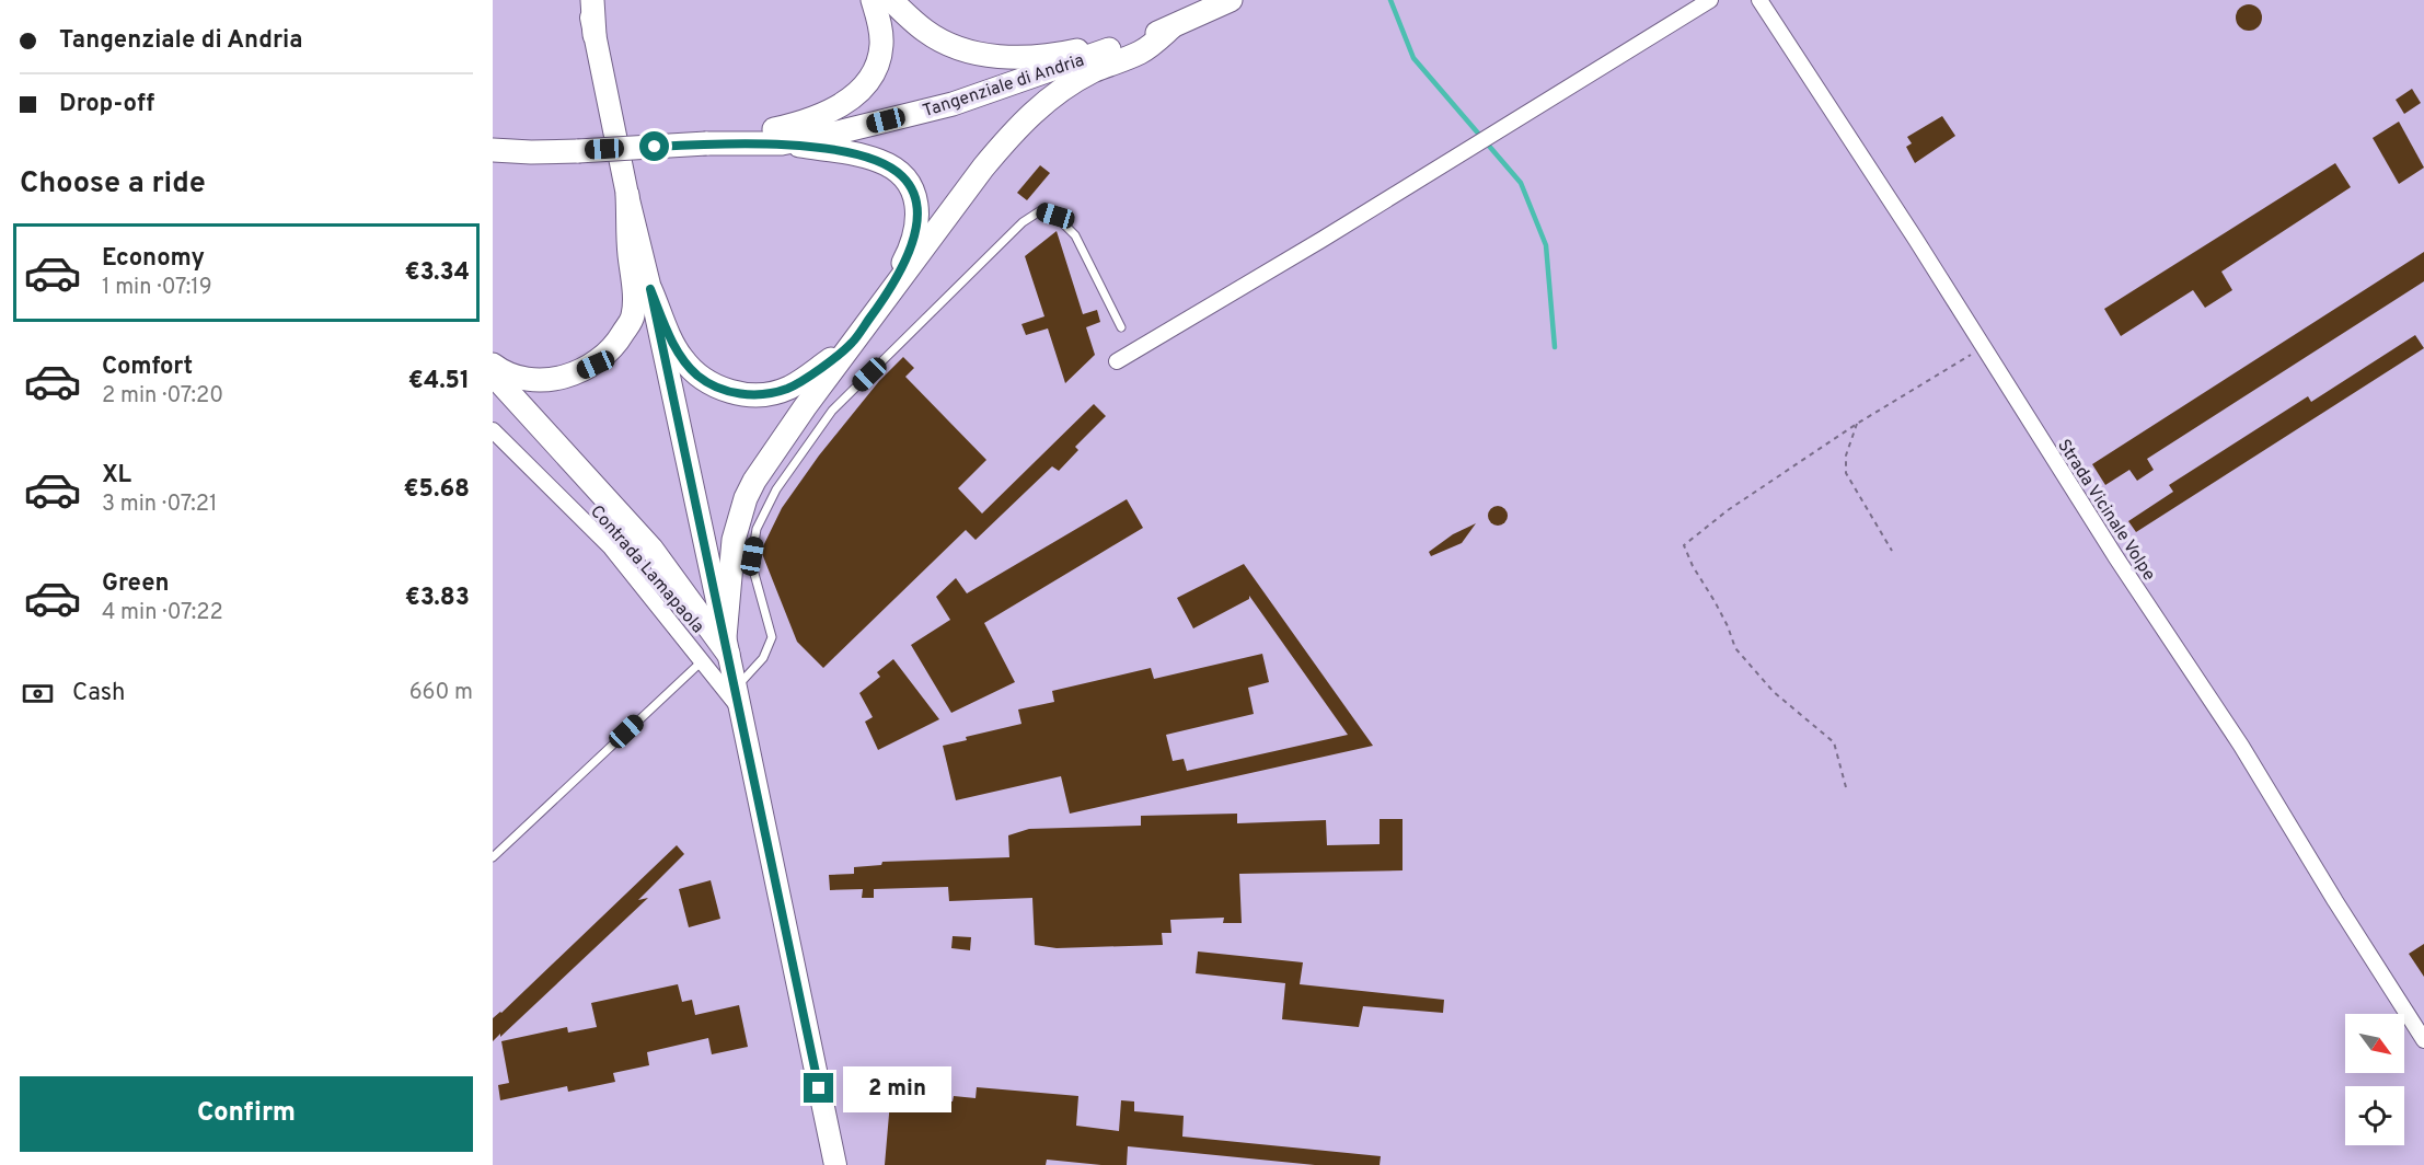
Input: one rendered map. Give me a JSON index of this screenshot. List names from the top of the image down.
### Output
{
  "streets": {
    "main road": ["Tangenziale di Andria"],
    "street": ["Strada Vicinale Volpe", "Contrada Lamapaola"]
  },
  "north": "bottom right",
  "page": {
    "banner": ["Tangenziale di Andria", "Drop-off"],
    "heading": "Choose a ride",
    "list": [
      {
        "name": "Economy",
        "note": "1 min · 07:19",
        "value": "€3.34"
      },
      {
        "name": "Comfort",
        "note": "2 min · 07:20",
        "value": "€4.51"
      },
      {
        "name": "XL",
        "note": "3 min · 07:21",
        "value": "€5.68"
      },
      {
        "name": "Green",
        "note": "4 min · 07:22",
        "value": "€3.83"
      }
    ],
    "pay": ["Cash", "660 m"],
    "buttons": "Confirm",
    "bubble": "2 min"
  }
}
